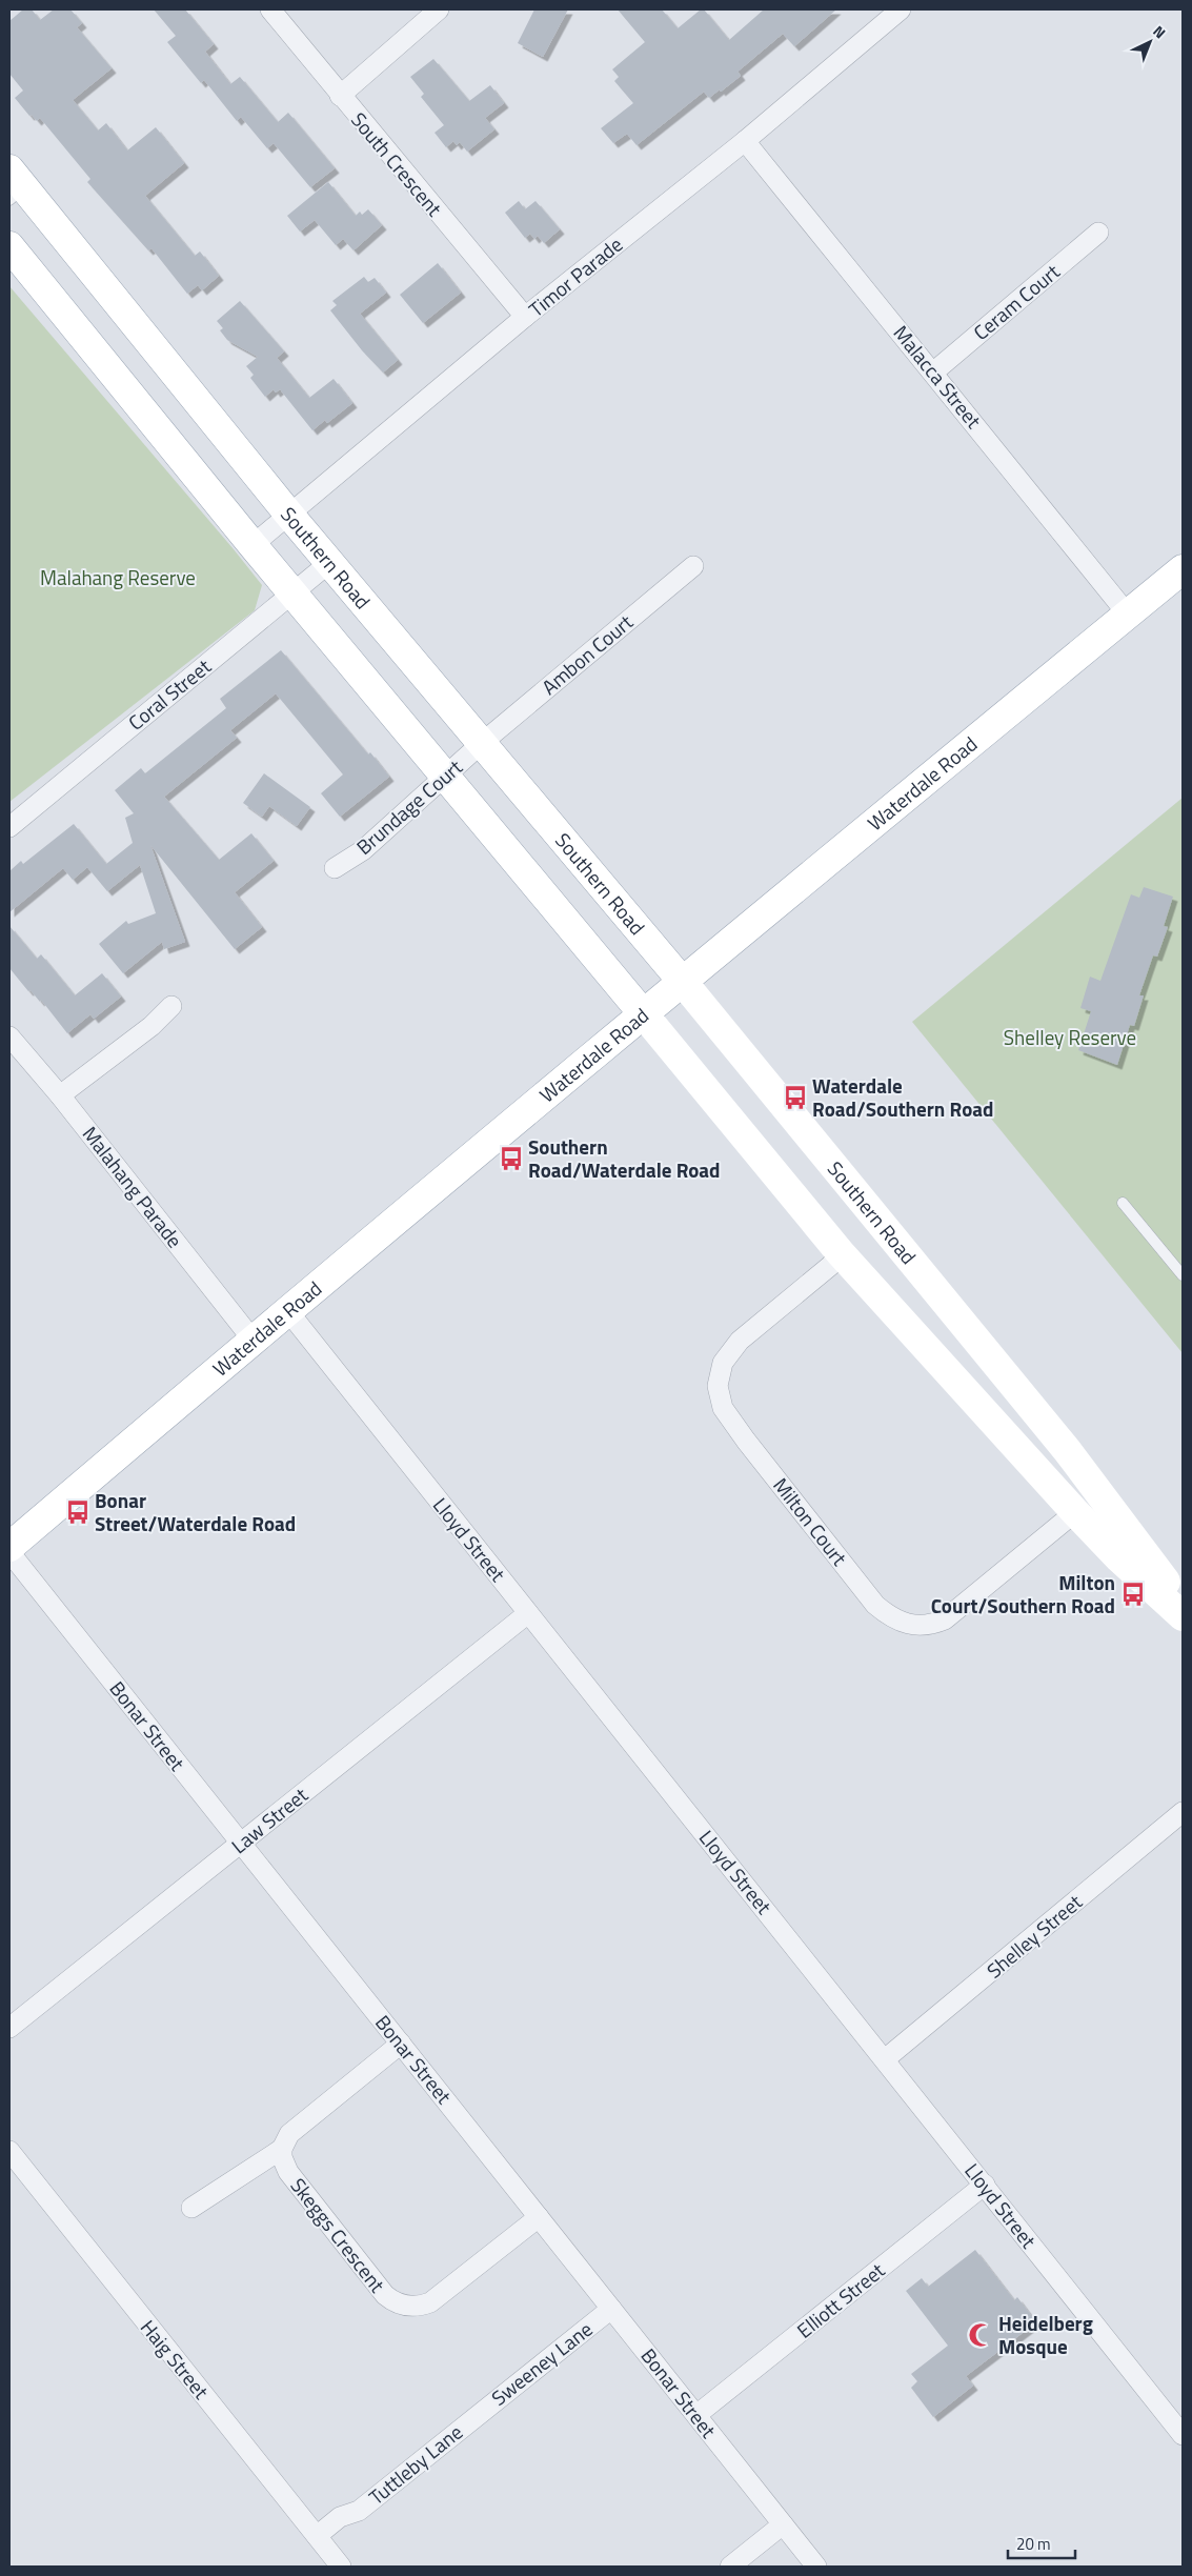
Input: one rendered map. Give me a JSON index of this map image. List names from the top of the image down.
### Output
{
  "streets": {
    "main road": ["Southern Road", "Waterdale Road"],
    "street": [
      "South Crescent",
      "Timor Parade",
      "Ceram Court",
      "Malacca Street",
      "Ambon Court",
      "Coral Street",
      "Brundage Court",
      "Malahang Parade",
      "Milton Court",
      "Lloyd Street",
      "Bonar Street",
      "Law Street",
      "Shelley Street",
      "Skeggs Crescent",
      "Elliott Street",
      "Haig Street",
      "Sweeney Lane",
      "Tuttleby Lane"
    ]
  },
  "crossings": [
    ["South Crescent", "Timor Parade"],
    ["Timor Parade", "Malacca Street"],
    ["Timor Parade", "Southern Road"],
    ["Ceram Court", "Malacca Street"],
    ["Malacca Street", "Waterdale Road"],
    ["Southern Road", "Ambon Court"],
    ["Southern Road", "Coral Street"],
    ["Southern Road", "Waterdale Road"],
    ["Southern Road", "Brundage Court"],
    ["Ambon Court", "Brundage Court"],
    ["Waterdale Road", "Malahang Parade"],
    ["Waterdale Road", "Lloyd Street"],
    ["Lloyd Street", "Law Street"],
    ["Lloyd Street", "Shelley Street"],
    ["Lloyd Street", "Elliott Street"],
    ["Bonar Street", "Law Street"],
    ["Bonar Street", "Skeggs Crescent"],
    ["Bonar Street", "Elliott Street"],
    ["Bonar Street", "Sweeney Lane"],
    ["Haig Street", "Tuttleby Lane"],
    ["Sweeney Lane", "Tuttleby Lane"]
  ],
  "parks": ["Malahang Reserve", "Shelley Reserve"],
  "places": {
    "bus stop": [
      "Waterdale Road/Southern Road",
      "Southern Road/Waterdale Road",
      "Bonar Street/Waterdale Road",
      "Milton Court/Southern Road"
    ],
    "mosque": ["Heidelberg Mosque"]
  },
  "scale_bar": "20 m",
  "north": "top right"
}
